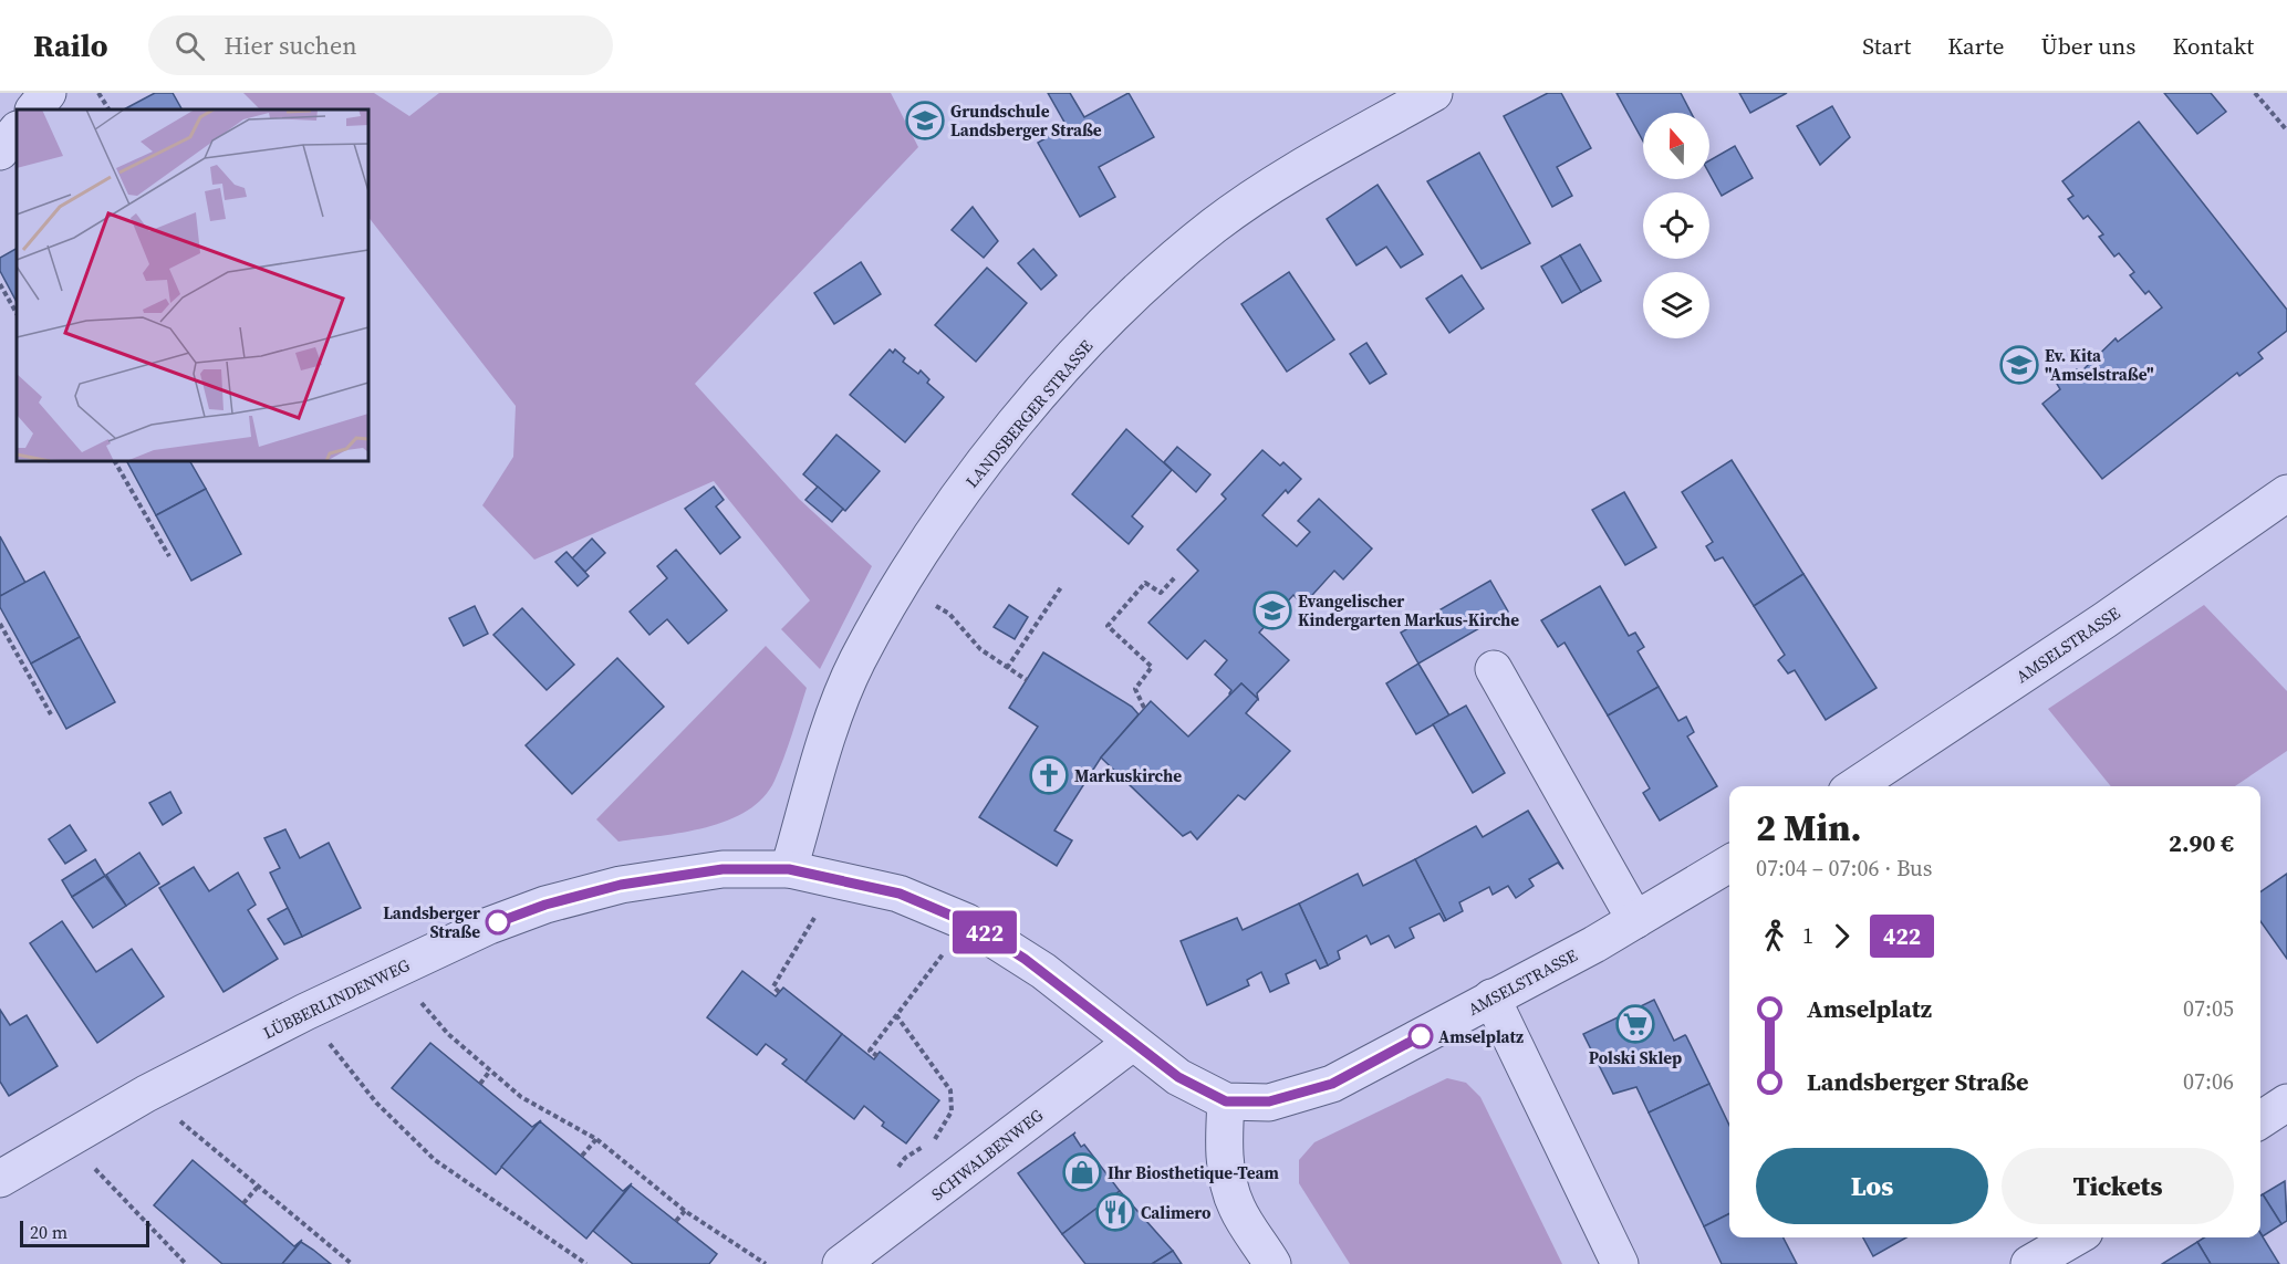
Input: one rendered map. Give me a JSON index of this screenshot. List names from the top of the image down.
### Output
{
  "streets": {
    "street": [
      "LANDSBERGER STRASSE",
      "AMSELSTRASSE",
      "LÜBBERLINDENWEG",
      "SCHWALBENWEG"
    ]
  },
  "crossings": [
    ["LANDSBERGER STRASSE", "LÜBBERLINDENWEG"],
    ["AMSELSTRASSE", "LÜBBERLINDENWEG"],
    ["LÜBBERLINDENWEG", "SCHWALBENWEG"]
  ],
  "places": {
    "school or university": ["Grundschule Landsberger Straße", "Ev. Kita \"Amselstraße\"", "Evangelischer Kindergarten Markus-Kirche"],
    "church": ["Markuskirche"],
    "other": ["Landsberger Straße", "Amselplatz"],
    "supermarket": ["Polski Sklep"],
    "shop": ["Ihr Biosthetique-Team"],
    "restaurant": ["Calimero"]
  },
  "lines": ["bus line 422"],
  "scale_bar": "20 m",
  "north": "top",
  "page": {
    "header": "Railo",
    "search": "Hier suchen",
    "nav": [
      "Start",
      "Karte",
      "Über uns",
      "Kontakt"
    ],
    "on_map": "422",
    "heading": ["2 Min.", "07:04 – 07:06 · Bus", "2.90 €"],
    "legs": ["1", "422"],
    "list": [
      {
        "name": "Amselplatz",
        "value": "07:05"
      },
      {
        "name": "Landsberger Straße",
        "value": "07:06"
      }
    ],
    "buttons": ["Los", "Tickets"],
    "scale": "20 m"
  }
}
